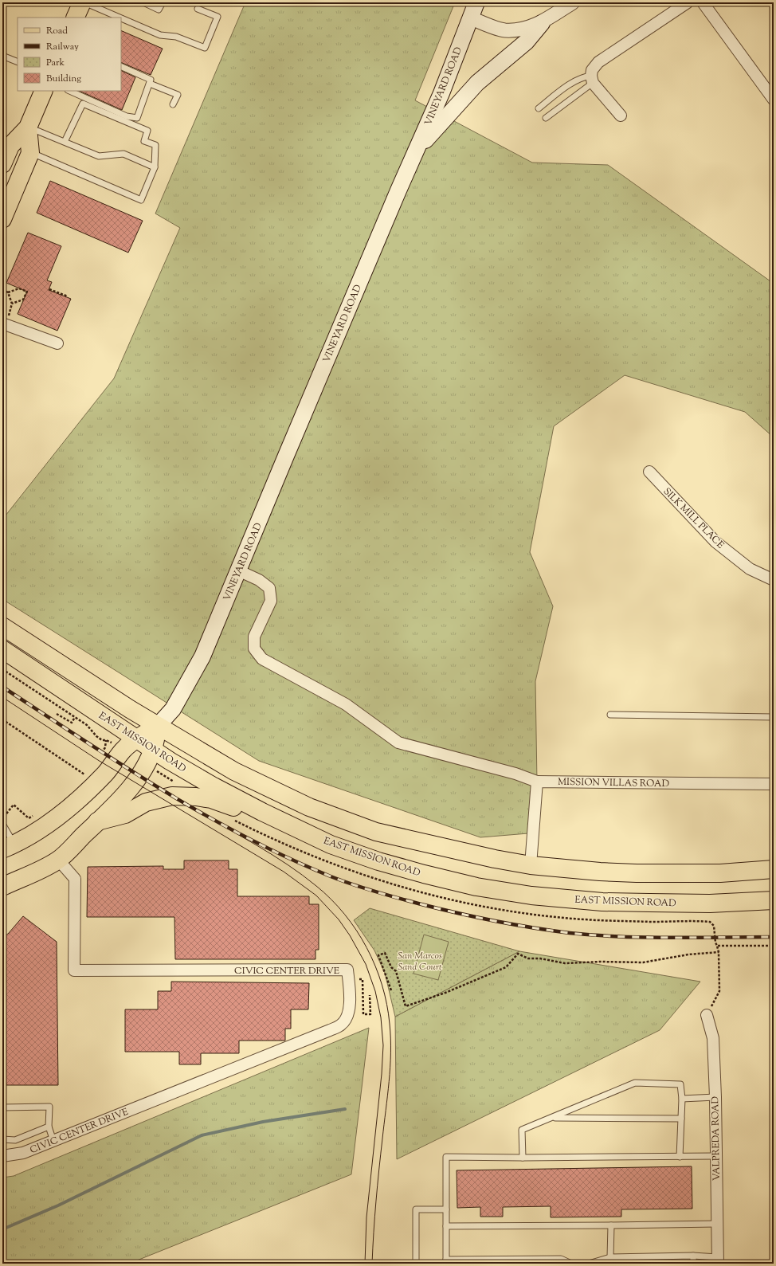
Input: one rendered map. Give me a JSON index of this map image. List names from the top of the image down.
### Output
{
  "streets": {
    "main road": ["VINEYARD ROAD", "EAST MISSION ROAD"],
    "street": [
      "SILK MILL PLACE",
      "MISSION VILLAS ROAD",
      "CIVIC CENTER DRIVE",
      "VALPREDA ROAD"
    ]
  },
  "crossings": [
    ["VINEYARD ROAD", "MISSION VILLAS ROAD"]
  ],
  "parks": ["San Marcos Sand Court"],
  "legend": [
    "Road",
    "Railway",
    "Park",
    "Building"
  ]
}
